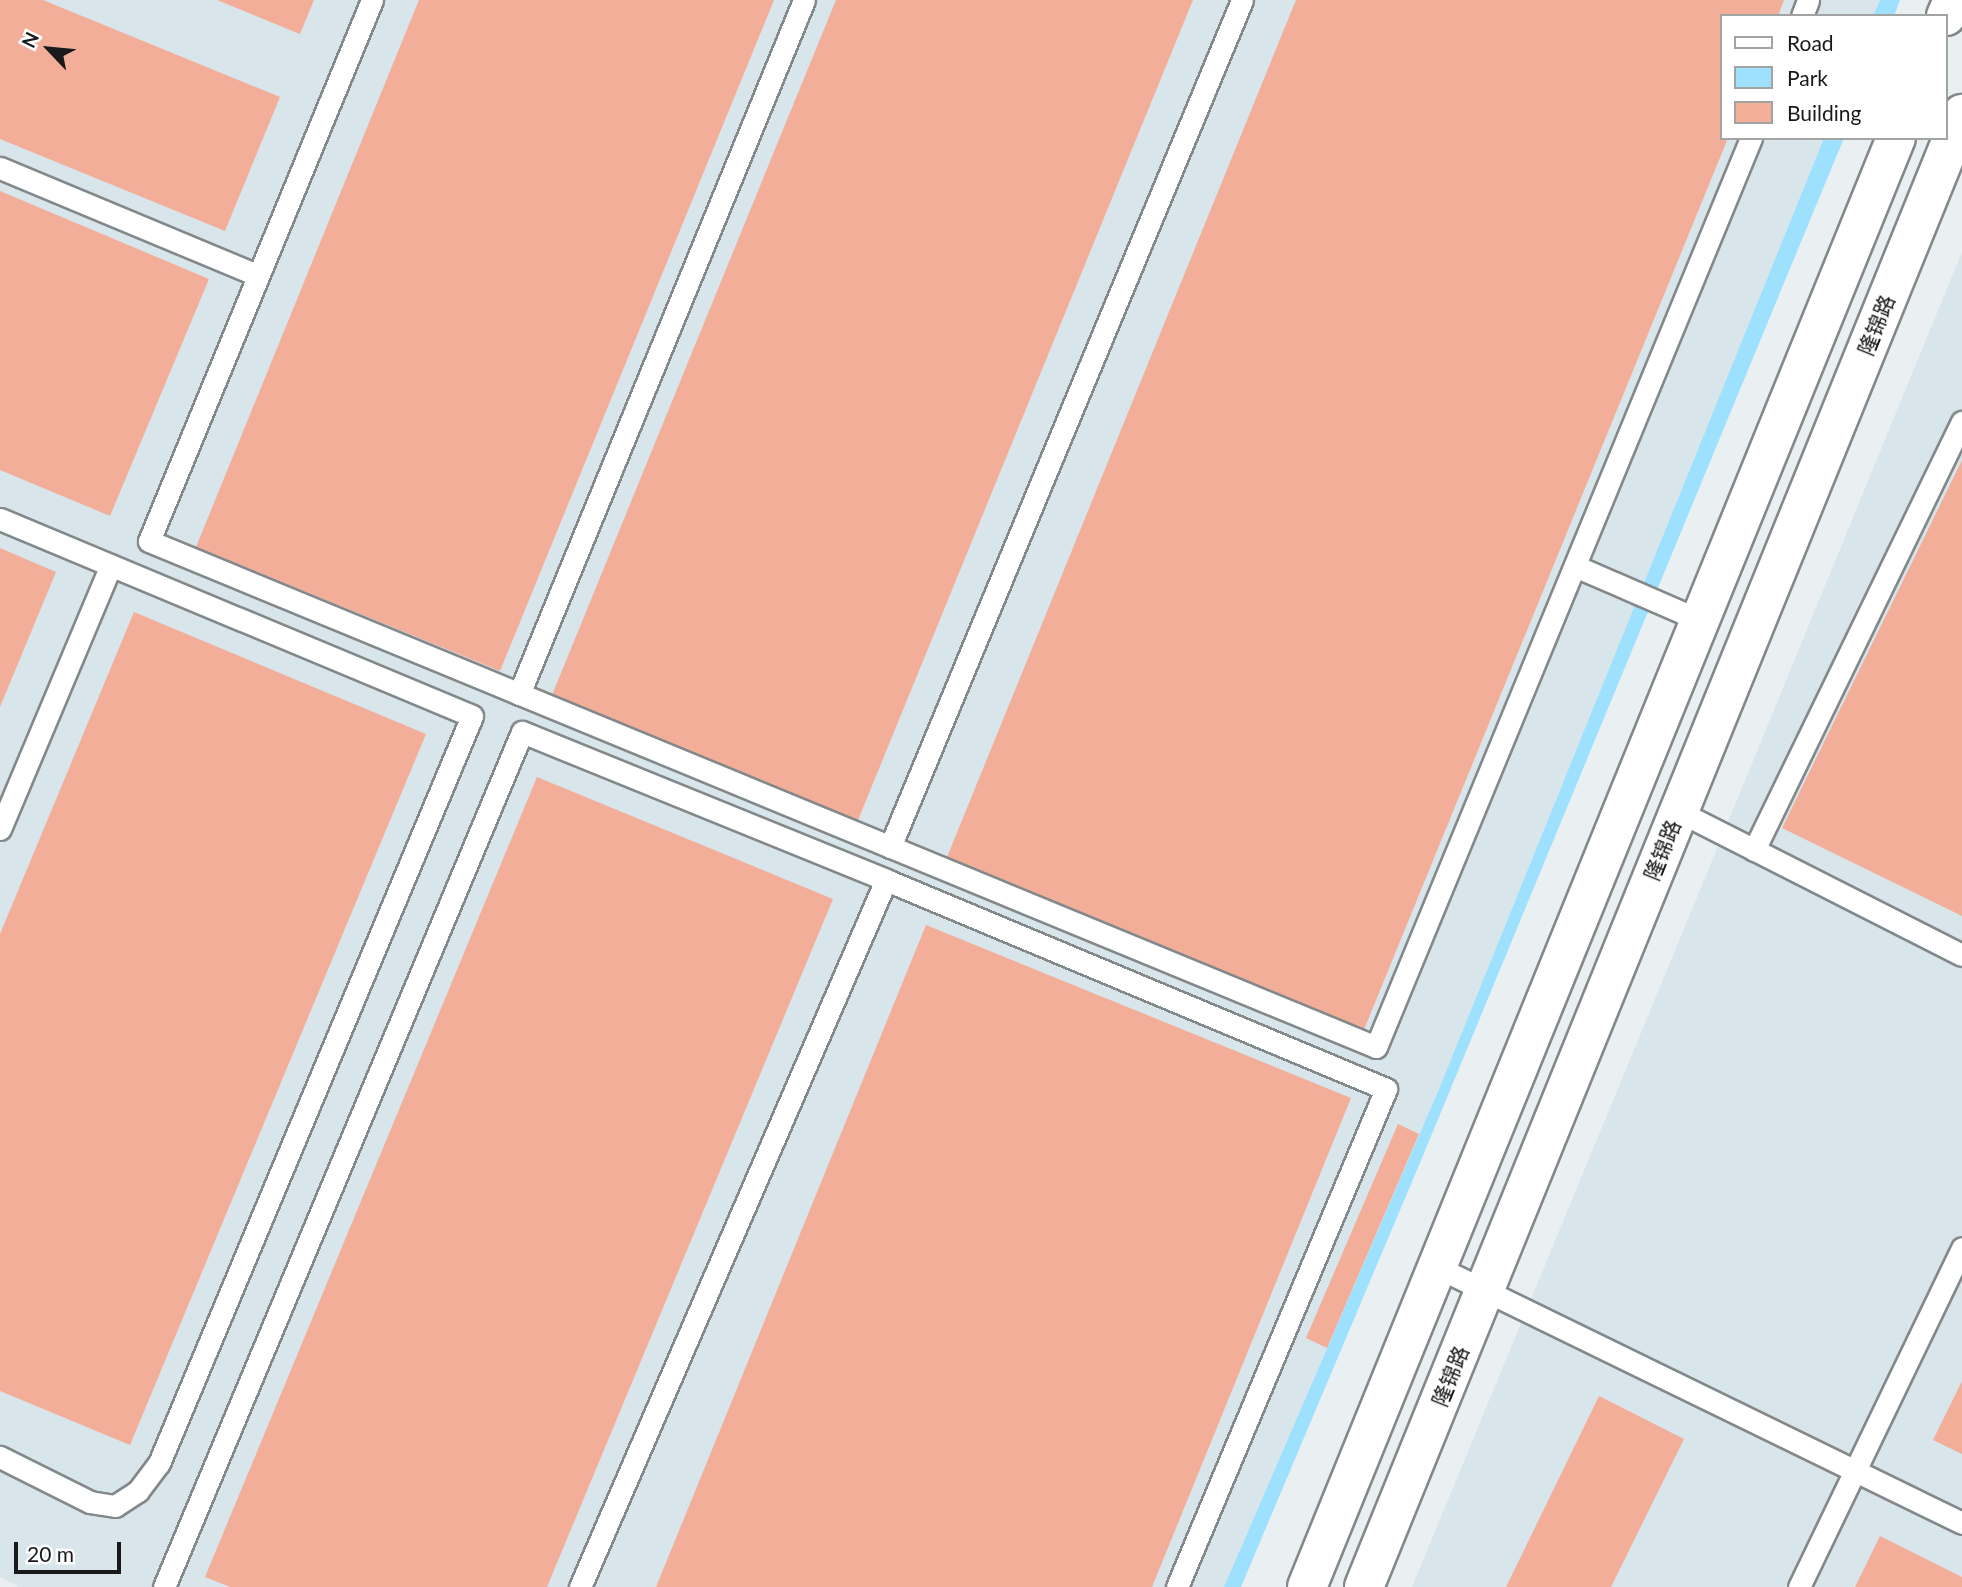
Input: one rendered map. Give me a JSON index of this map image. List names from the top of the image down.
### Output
{
  "streets": {
    "main road": ["隆锦路"]
  },
  "legend": ["Road", "Park", "Building"],
  "scale_bar": "20 m",
  "north": "top left"
}
